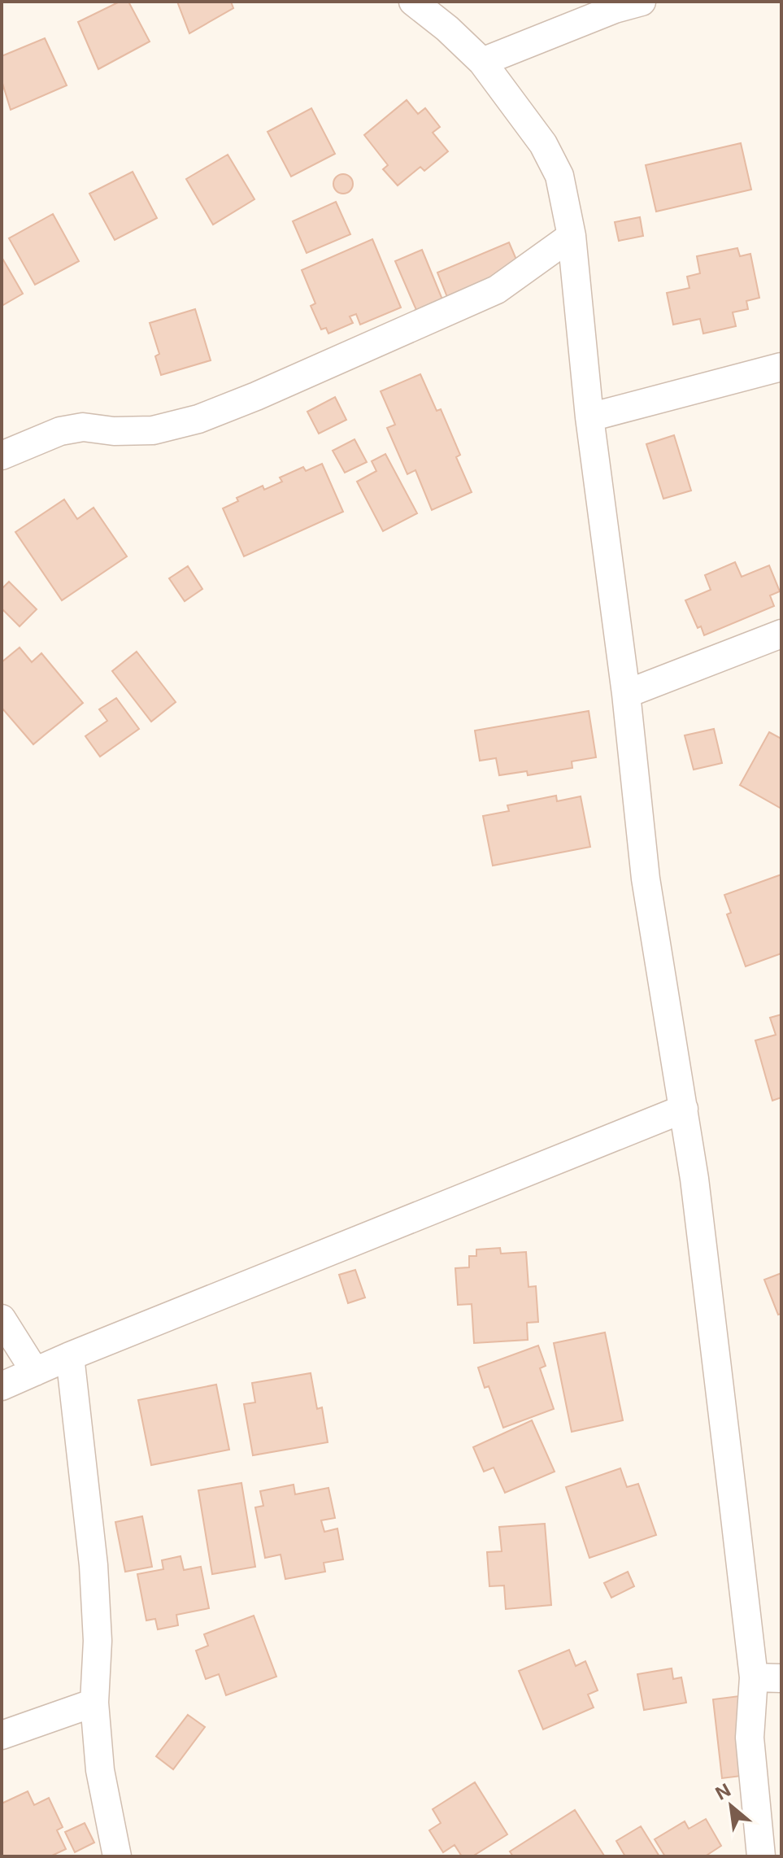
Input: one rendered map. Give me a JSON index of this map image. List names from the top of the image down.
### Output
{
  "north": "top left"
}
